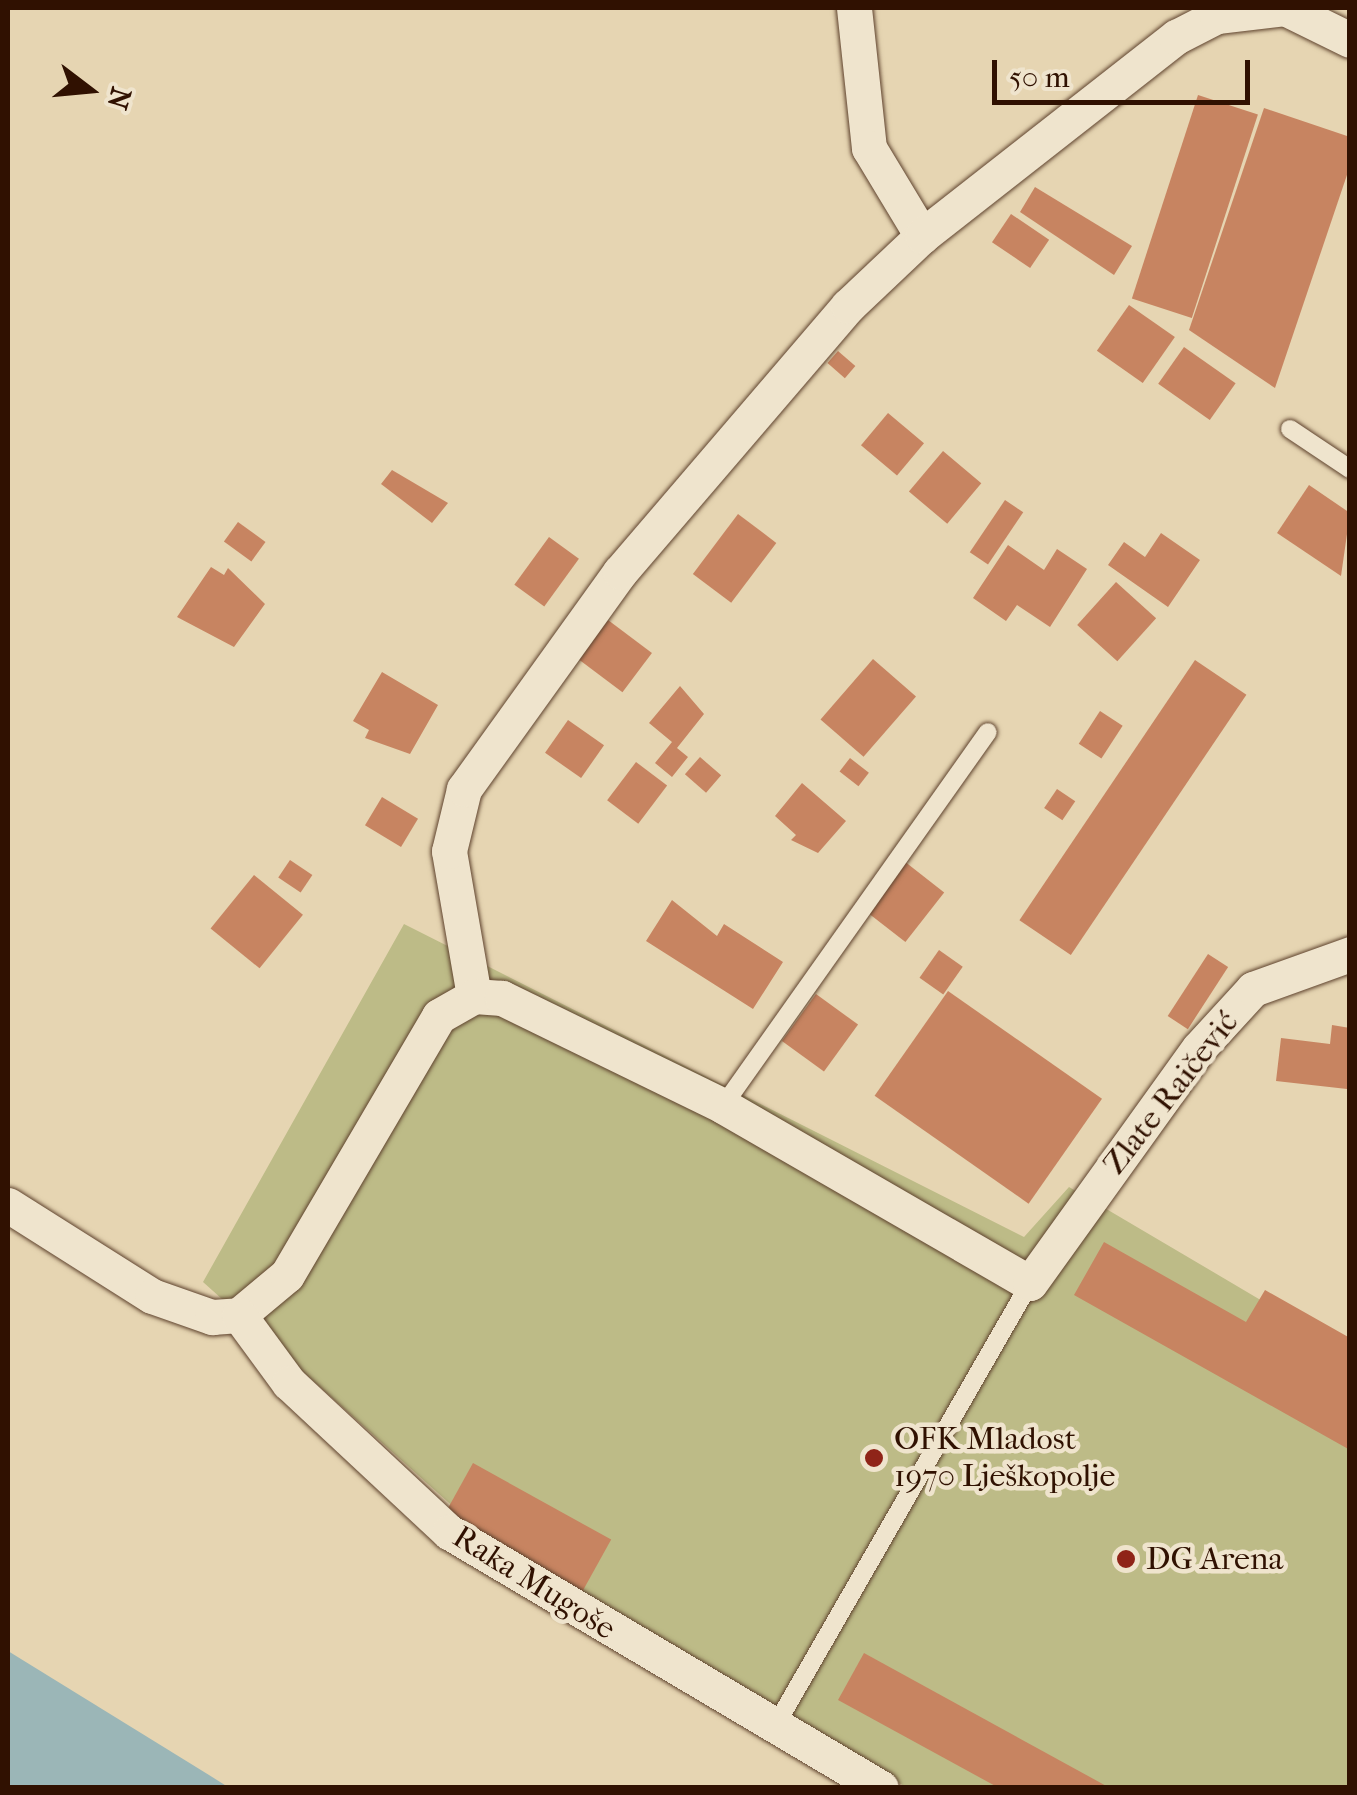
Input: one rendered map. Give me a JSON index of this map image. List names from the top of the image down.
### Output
{
  "streets": {
    "street": ["Zlate Raičević", "Raka Mugoše"]
  },
  "places": ["OFK Mladost 1970 Lješkopolje", "DG Arena"],
  "scale_bar": "50 m",
  "north": "right"
}
